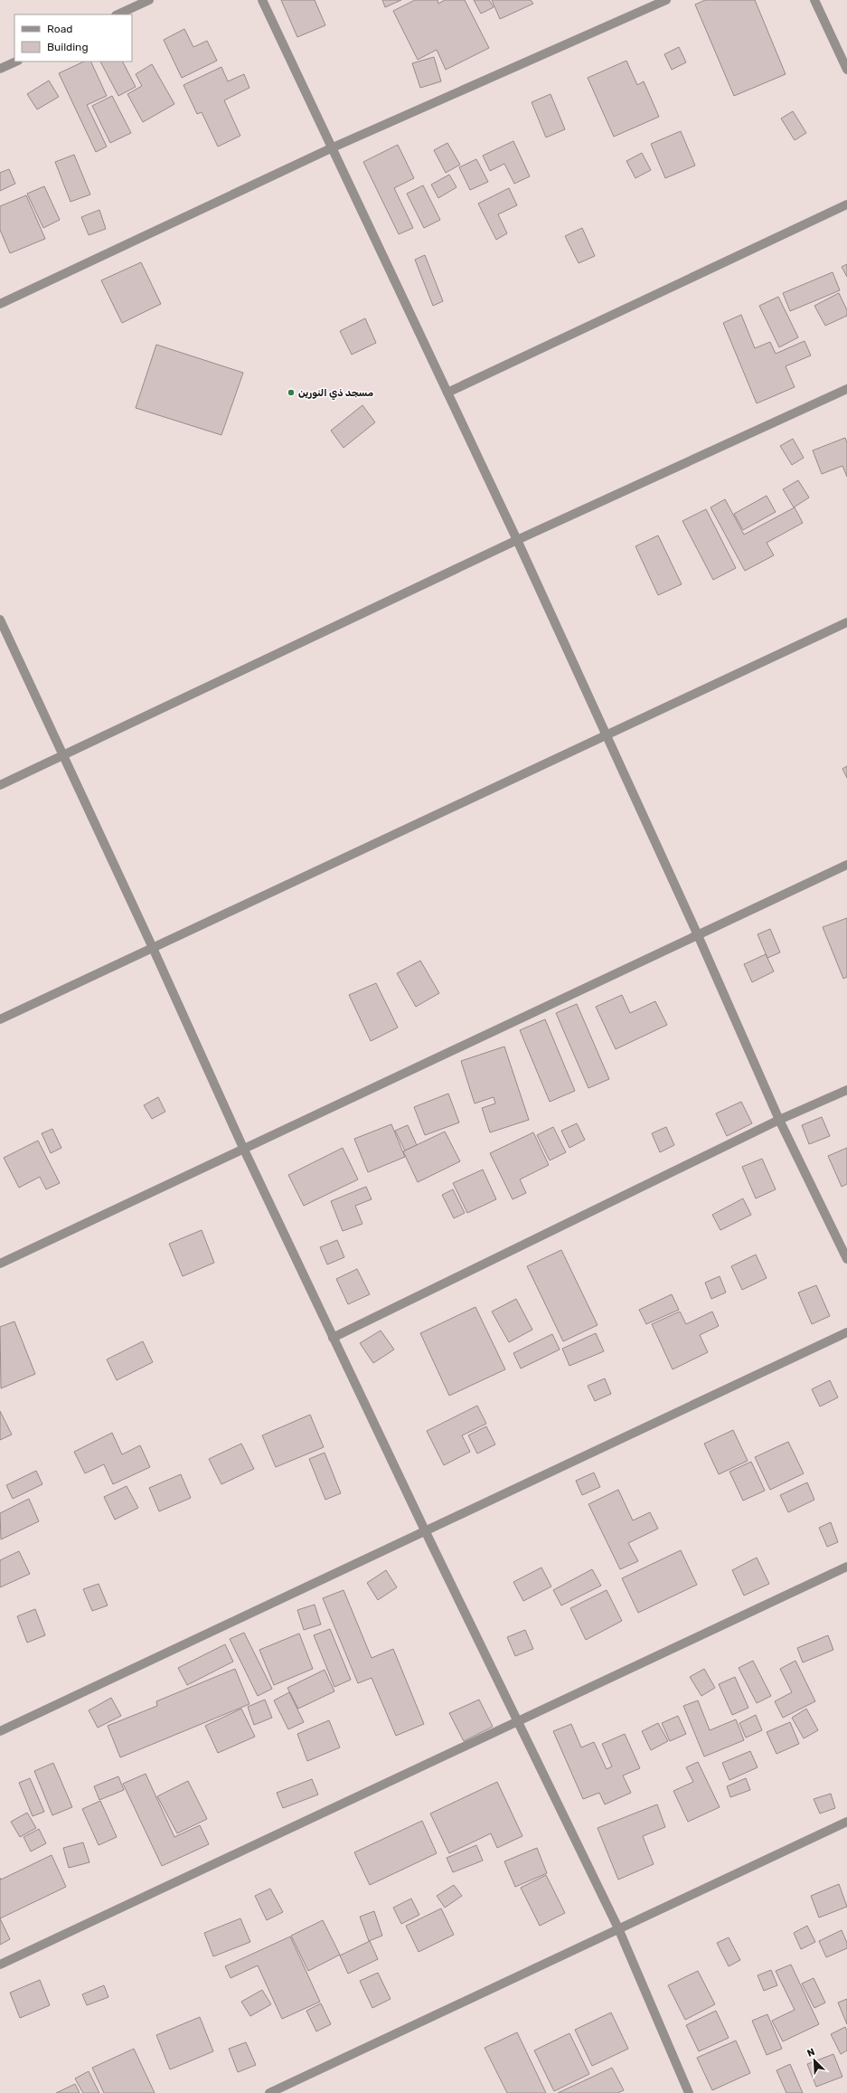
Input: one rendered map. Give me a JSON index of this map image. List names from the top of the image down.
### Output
{
  "places": ["مسجد ذي النورين"],
  "legend": ["Road", "Building"],
  "north": "top left"
}
